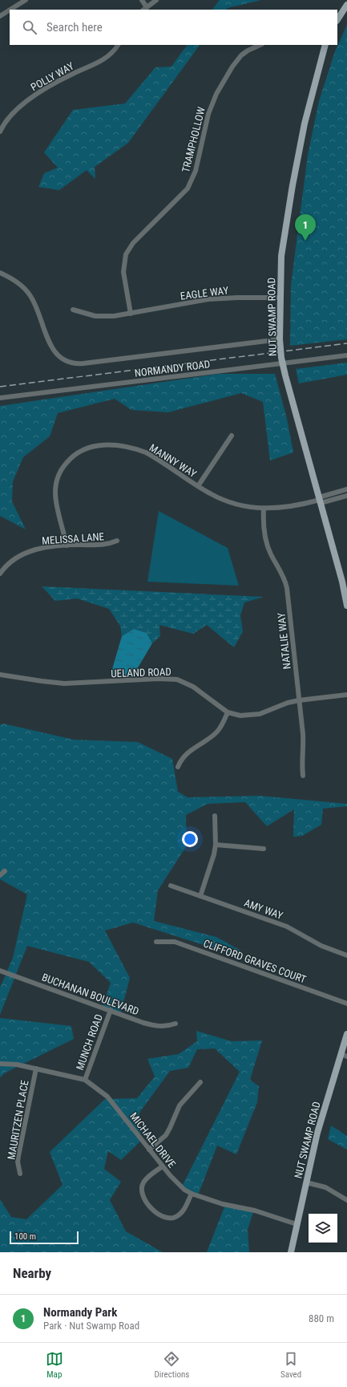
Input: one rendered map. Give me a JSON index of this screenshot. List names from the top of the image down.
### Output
{
  "streets": {
    "main road": ["NUT SWAMP ROAD"],
    "street": [
      "POLLY WAY",
      "TRAMPHOLLOW",
      "EAGLE WAY",
      "NORMANDY ROAD",
      "MANNY WAY",
      "MELISSA LANE",
      "NATALIE WAY",
      "UELAND ROAD",
      "AMY WAY",
      "CLIFFORD GRAVES COURT",
      "BUCHANAN BOULEVARD",
      "MUNCH ROAD",
      "MAURITZEN PLACE",
      "MICHAEL DRIVE"
    ]
  },
  "crossings": [
    ["TRAMPHOLLOW", "EAGLE WAY"],
    ["EAGLE WAY", "NUT SWAMP ROAD"],
    ["NUT SWAMP ROAD", "NORMANDY ROAD"],
    ["NUT SWAMP ROAD", "MANNY WAY"],
    ["NUT SWAMP ROAD", "MICHAEL DRIVE"],
    ["MANNY WAY", "MELISSA LANE"],
    ["MANNY WAY", "NATALIE WAY"],
    ["NATALIE WAY", "UELAND ROAD"],
    ["BUCHANAN BOULEVARD", "MUNCH ROAD"],
    ["MUNCH ROAD", "MICHAEL DRIVE"],
    ["MAURITZEN PLACE", "MICHAEL DRIVE"]
  ],
  "scale_bar": "100 m",
  "page": {
    "search": "Search here",
    "pins": "1",
    "scale": "100 m",
    "heading": "Nearby",
    "list": [
      {
        "mark": "1",
        "name": "Normandy Park",
        "note": "Park · Nut Swamp Road",
        "value": "880 m"
      }
    ],
    "nav": ["Map", "Directions", "Saved"]
  }
}
